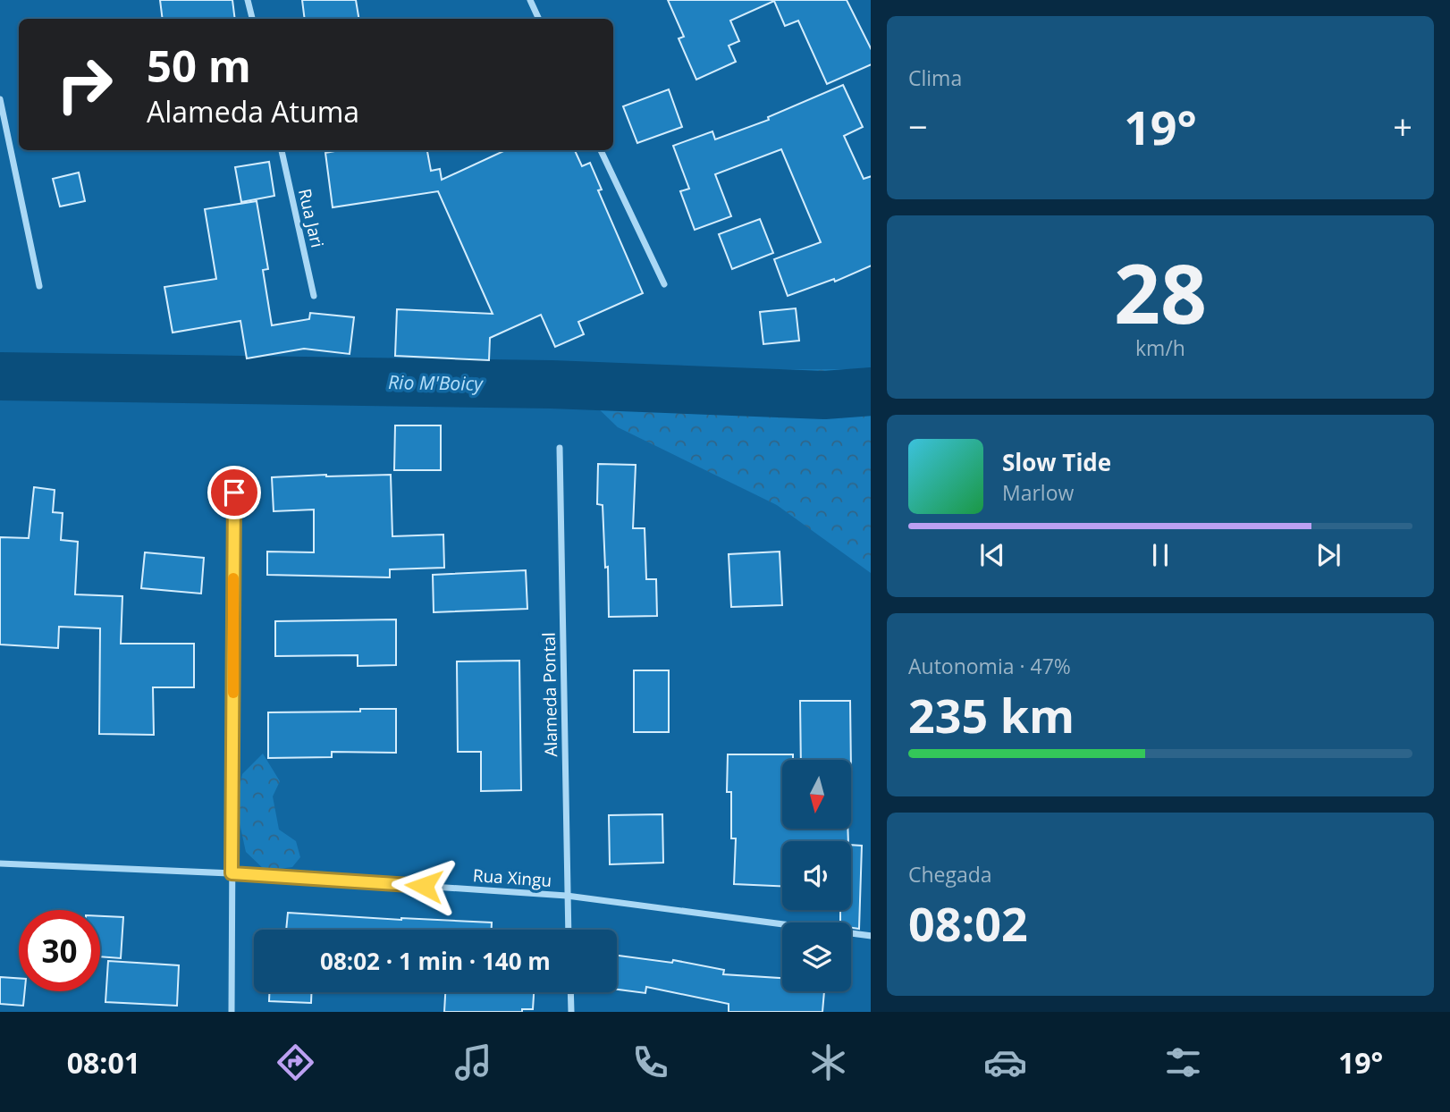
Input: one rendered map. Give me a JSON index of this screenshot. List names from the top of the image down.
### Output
{
  "streets": {
    "street": ["Rua Jari", "Alameda Pontal", "Rua Xingu"]
  },
  "crossings": [
    ["Alameda Pontal", "Rua Xingu"]
  ],
  "water": ["Rio M'Boicy"],
  "north": "bottom",
  "page": {
    "tile": [
      "Clima",
      ["28", "km/h"],
      ["Autonomia · 47%", "235 km"],
      ["Chegada", "08:02"]
    ],
    "turn": ["50 m", "Alameda Atuma"],
    "heat": ["−", "19°", "+"],
    "song": ["Slow Tide", "Marlow"],
    "limit": "30",
    "trip": "08:02 · 1 min · 140 m",
    "tabs": ["08:01", "19°"]
  }
}
